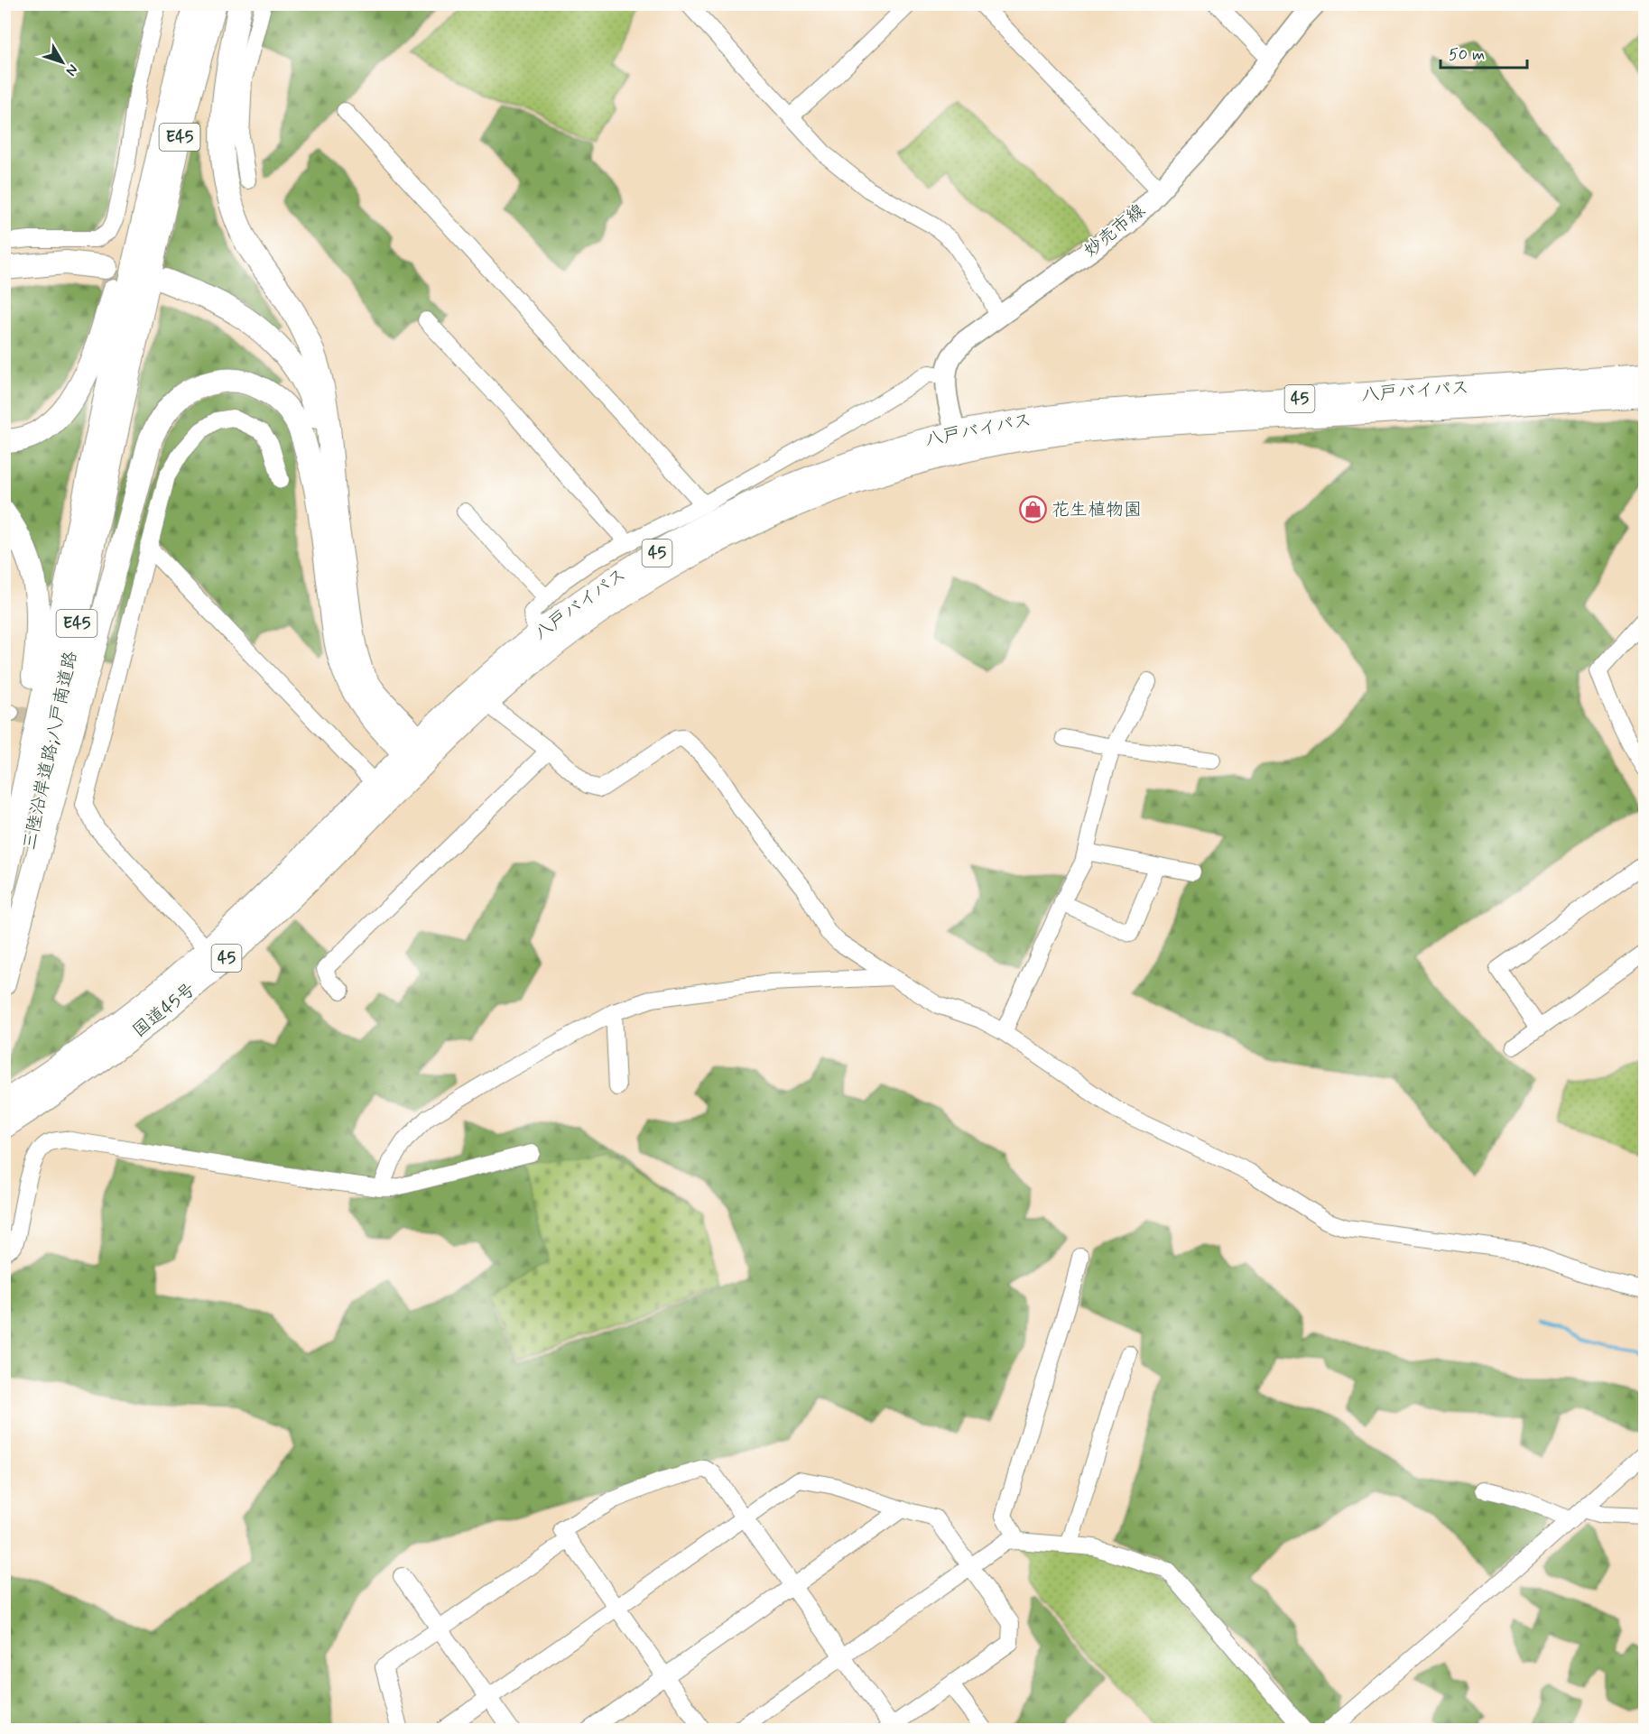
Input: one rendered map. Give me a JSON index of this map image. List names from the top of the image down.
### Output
{
  "streets": {
    "highway": [
      "E45",
      "八戸バイパス",
      "45",
      "三陸沿岸道路;八戸南道路",
      "国道45号"
    ],
    "main road": ["妙売市線"]
  },
  "crossings": [
    ["E45", "三陸沿岸道路;八戸南道路"],
    ["妙売市線", "八戸バイパス"],
    ["八戸バイパス", "国道45号"]
  ],
  "places": {
    "shop": ["花生植物園"]
  },
  "scale_bar": "50 m",
  "north": "bottom right"
}
